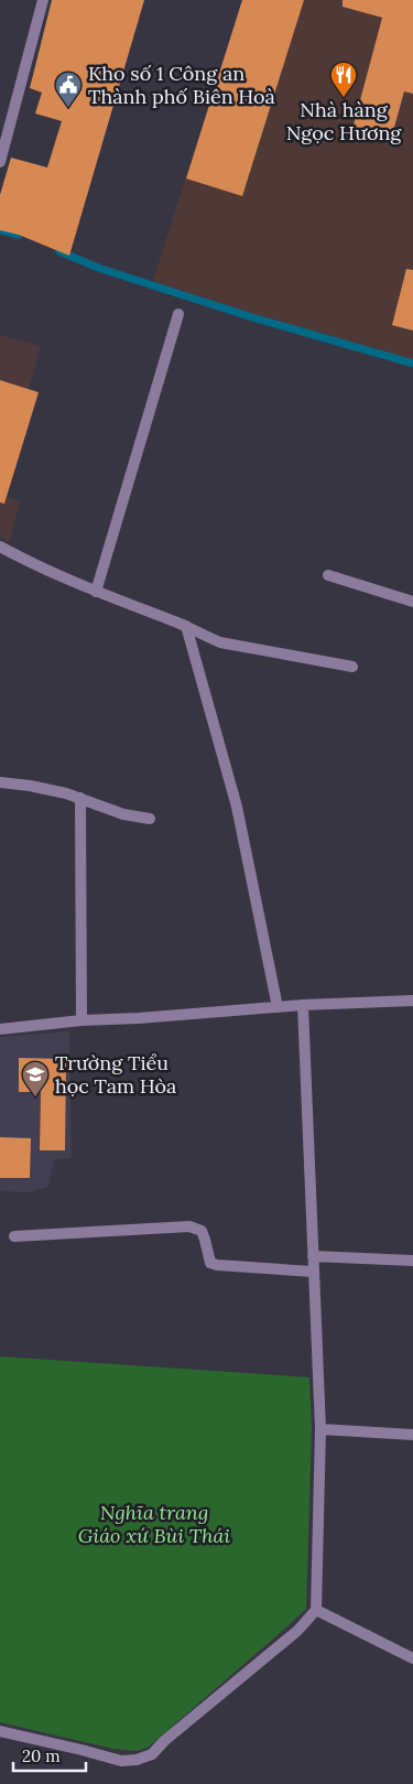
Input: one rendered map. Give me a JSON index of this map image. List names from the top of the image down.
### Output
{
  "parks": ["Nghĩa trang Giáo xứ Bùi Thái"],
  "places": {
    "restaurant": ["Nhà hàng Ngọc Hương"],
    "public building": ["Kho số 1 Công an Thành phố Biên Hoà"],
    "school or university": ["Trường Tiểu học Tam Hòa"]
  },
  "scale_bar": "20 m"
}
